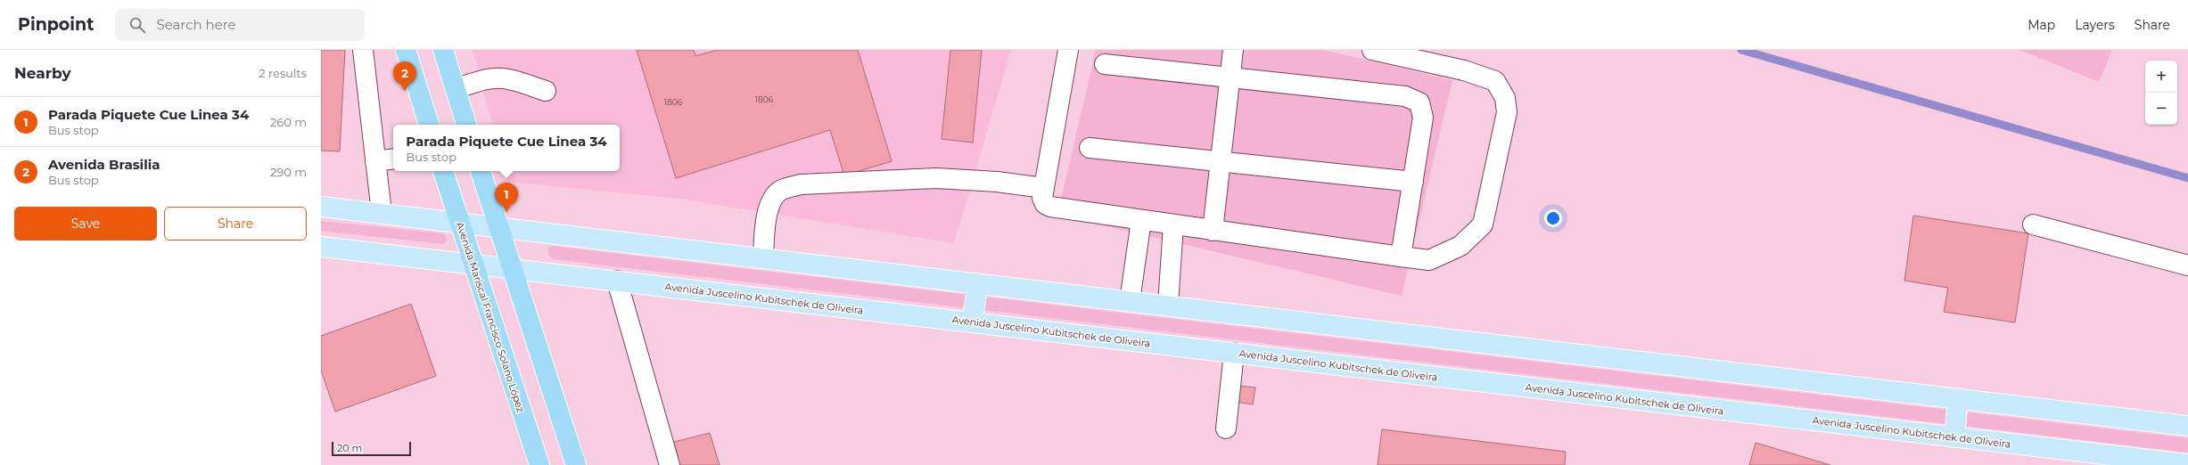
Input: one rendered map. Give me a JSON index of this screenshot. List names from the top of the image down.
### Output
{
  "streets": {
    "highway": ["Avenida Mariscal Francisco Solano López"],
    "main road": ["Avenida Juscelino Kubitschek de Oliveira"]
  },
  "crossings": [
    ["Avenida Juscelino Kubitschek de Oliveira", "Avenida Mariscal Francisco Solano López"]
  ],
  "house_numbers": ["1806", "1806"],
  "scale_bar": "20 m",
  "page": {
    "header": "Pinpoint",
    "search": "Search here",
    "nav": ["Map", "Layers", "Share"],
    "heading": ["Nearby", "2 results"],
    "map_buttons": ["+", "−"],
    "pins": ["2", "1"],
    "list": [
      {
        "mark": "1",
        "name": "Parada Piquete Cue Linea 34",
        "note": "Bus stop",
        "value": "260 m"
      },
      {
        "mark": "2",
        "name": "Avenida Brasilia",
        "note": "Bus stop",
        "value": "290 m"
      }
    ],
    "popup": ["Parada Piquete Cue Linea 34", "Bus stop"],
    "buttons": ["Save", "Share"],
    "scale": "20 m"
  }
}
